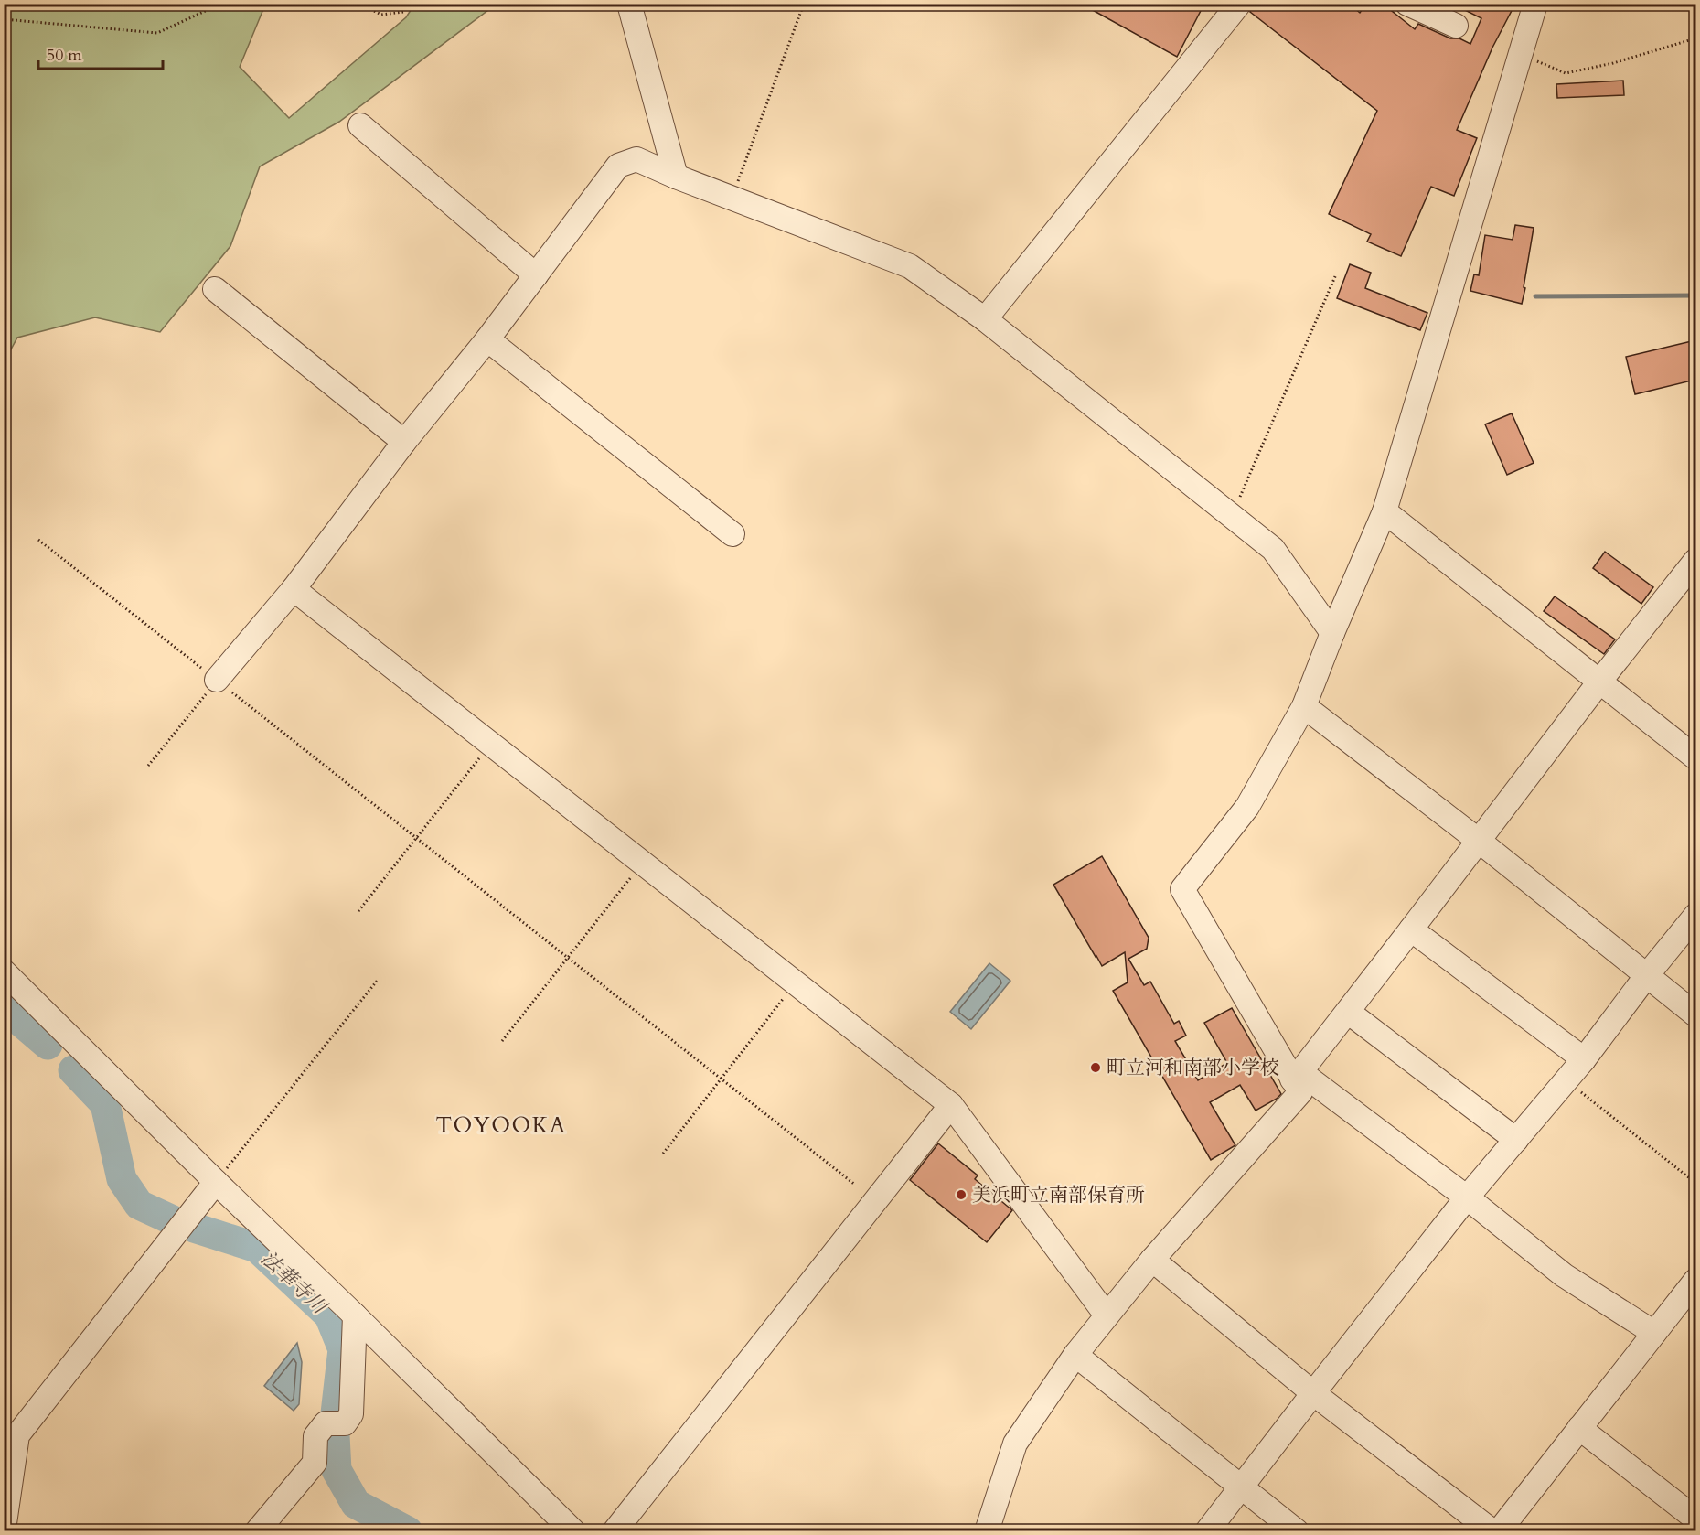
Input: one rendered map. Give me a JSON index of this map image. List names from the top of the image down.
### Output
{
  "districts": ["TOYOOKA"],
  "water": ["法華寺川"],
  "places": ["町立河和南部小学校", "美浜町立南部保育所"],
  "scale_bar": "50 m"
}
